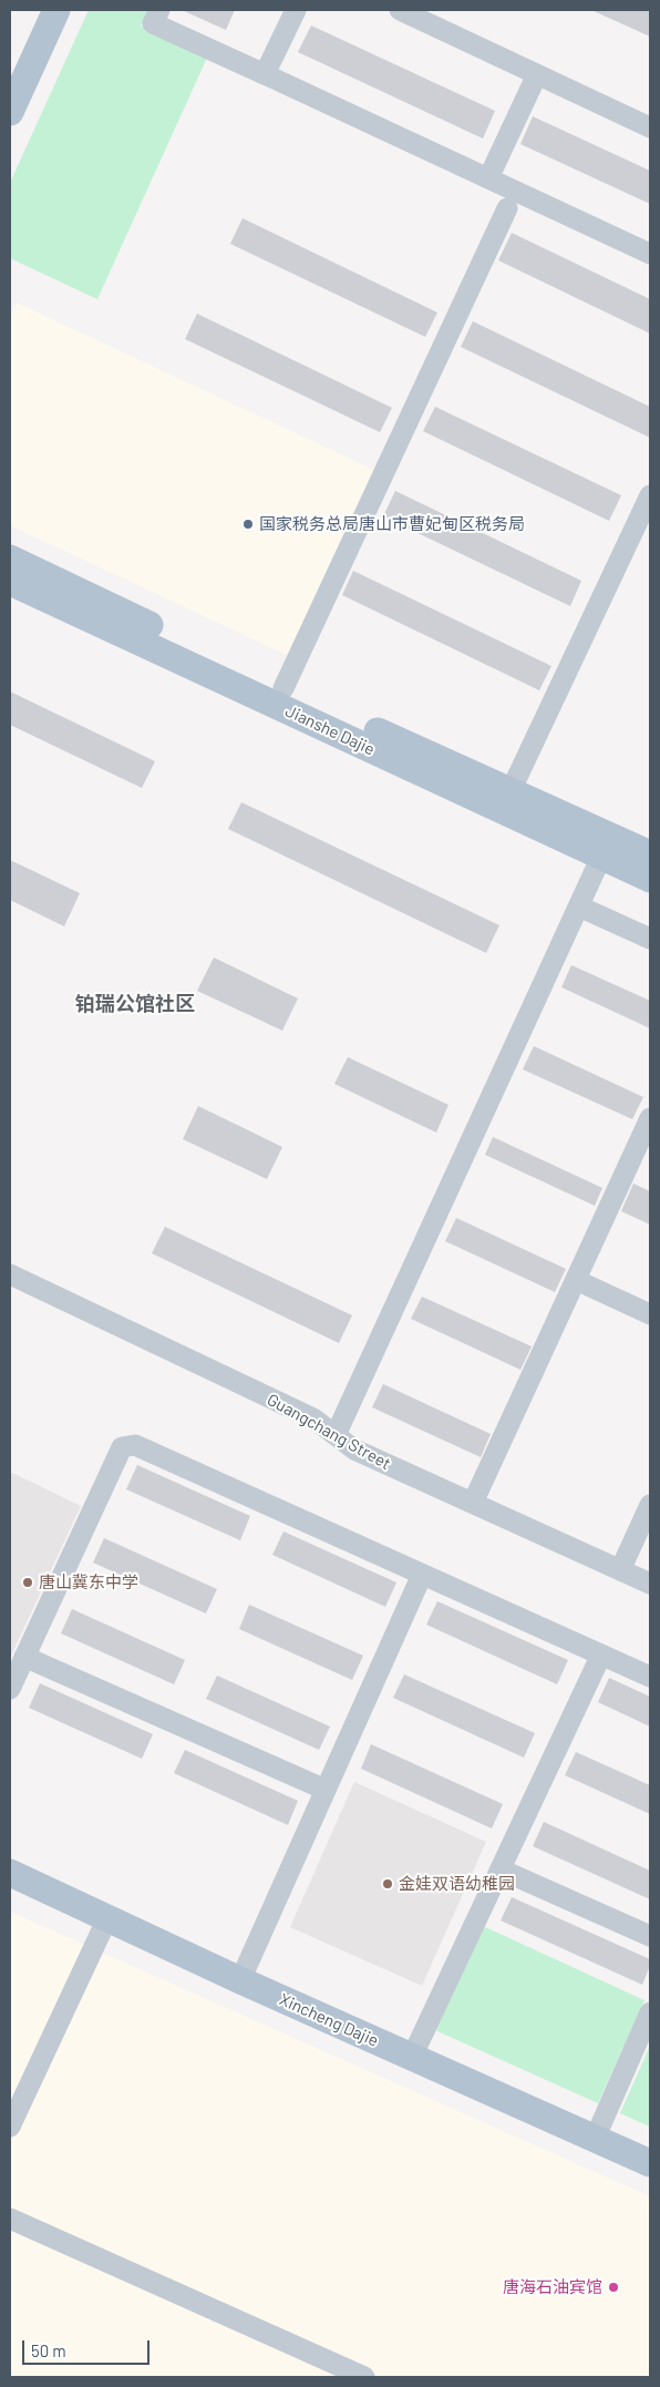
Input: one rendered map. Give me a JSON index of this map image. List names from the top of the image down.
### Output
{
  "streets": {
    "main road": ["Jianshe Dajie", "Xincheng Dajie"],
    "street": ["Guangchang Street"]
  },
  "districts": ["铂瑞公馆社区"],
  "places": [
    "国家税务总局唐山市曹妃甸区税务局",
    "唐山冀东中学",
    "金娃双语幼稚园",
    "唐海石油宾馆"
  ],
  "scale_bar": "50 m"
}
